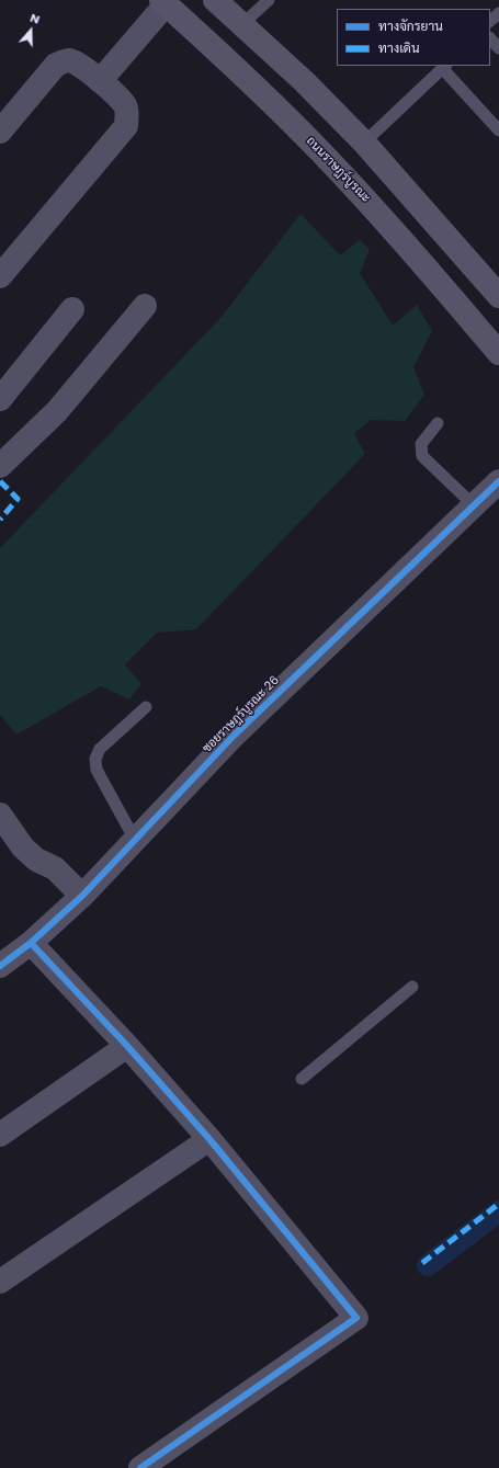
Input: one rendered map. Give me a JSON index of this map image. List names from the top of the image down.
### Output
{
  "streets": {
    "main road": ["ถนนราษฎร์บูรณะ"],
    "street": ["ซอยราษฎร์บูรณะ 26"]
  },
  "legend": ["ทางจักรยาน", "ทางเดิน"],
  "north": "top"
}
